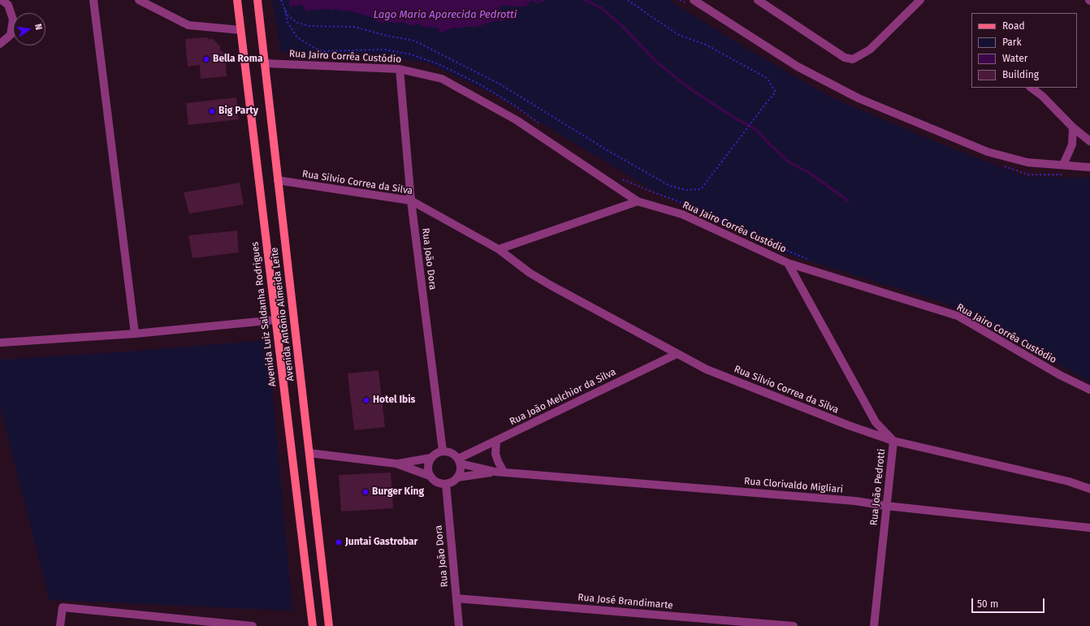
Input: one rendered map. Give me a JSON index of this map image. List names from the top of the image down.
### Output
{
  "streets": {
    "main road": ["Avenida Luiz Saldanha Rodrigues", "Avenida Antônio Almeida Leite"],
    "street": [
      "Rua Jairo Corrêa Custódio",
      "Rua Silvio Correa da Silva",
      "Rua João Dora",
      "Rua João Melchior da Silva",
      "Rua Clorivaldo Migliari",
      "Rua João Pedrotti",
      "Rua José Brandimarte"
    ]
  },
  "crossings": [
    ["Rua Jairo Corrêa Custódio", "Rua João Dora"],
    ["Rua Jairo Corrêa Custódio", "Avenida Antônio Almeida Leite"],
    ["Rua Jairo Corrêa Custódio", "Rua João Pedrotti"],
    ["Rua Silvio Correa da Silva", "Rua João Dora"],
    ["Rua Silvio Correa da Silva", "Avenida Antônio Almeida Leite"],
    ["Rua Silvio Correa da Silva", "Rua João Melchior da Silva"],
    ["Rua Silvio Correa da Silva", "Rua João Pedrotti"],
    ["Rua João Dora", "Rua João Melchior da Silva"],
    ["Rua João Dora", "Rua Clorivaldo Migliari"],
    ["Rua João Dora", "Rua José Brandimarte"],
    ["Rua João Melchior da Silva", "Rua Clorivaldo Migliari"],
    ["Rua Clorivaldo Migliari", "Rua João Pedrotti"]
  ],
  "water": ["Lago Maria Aparecida Pedrotti"],
  "places": [
    "Bella Roma",
    "Big Party",
    "Hotel Ibis",
    "Burger King",
    "Juntai Gastrobar"
  ],
  "legend": [
    "Road",
    "Park",
    "Water",
    "Building"
  ],
  "scale_bar": "50 m",
  "north": "right"
}
